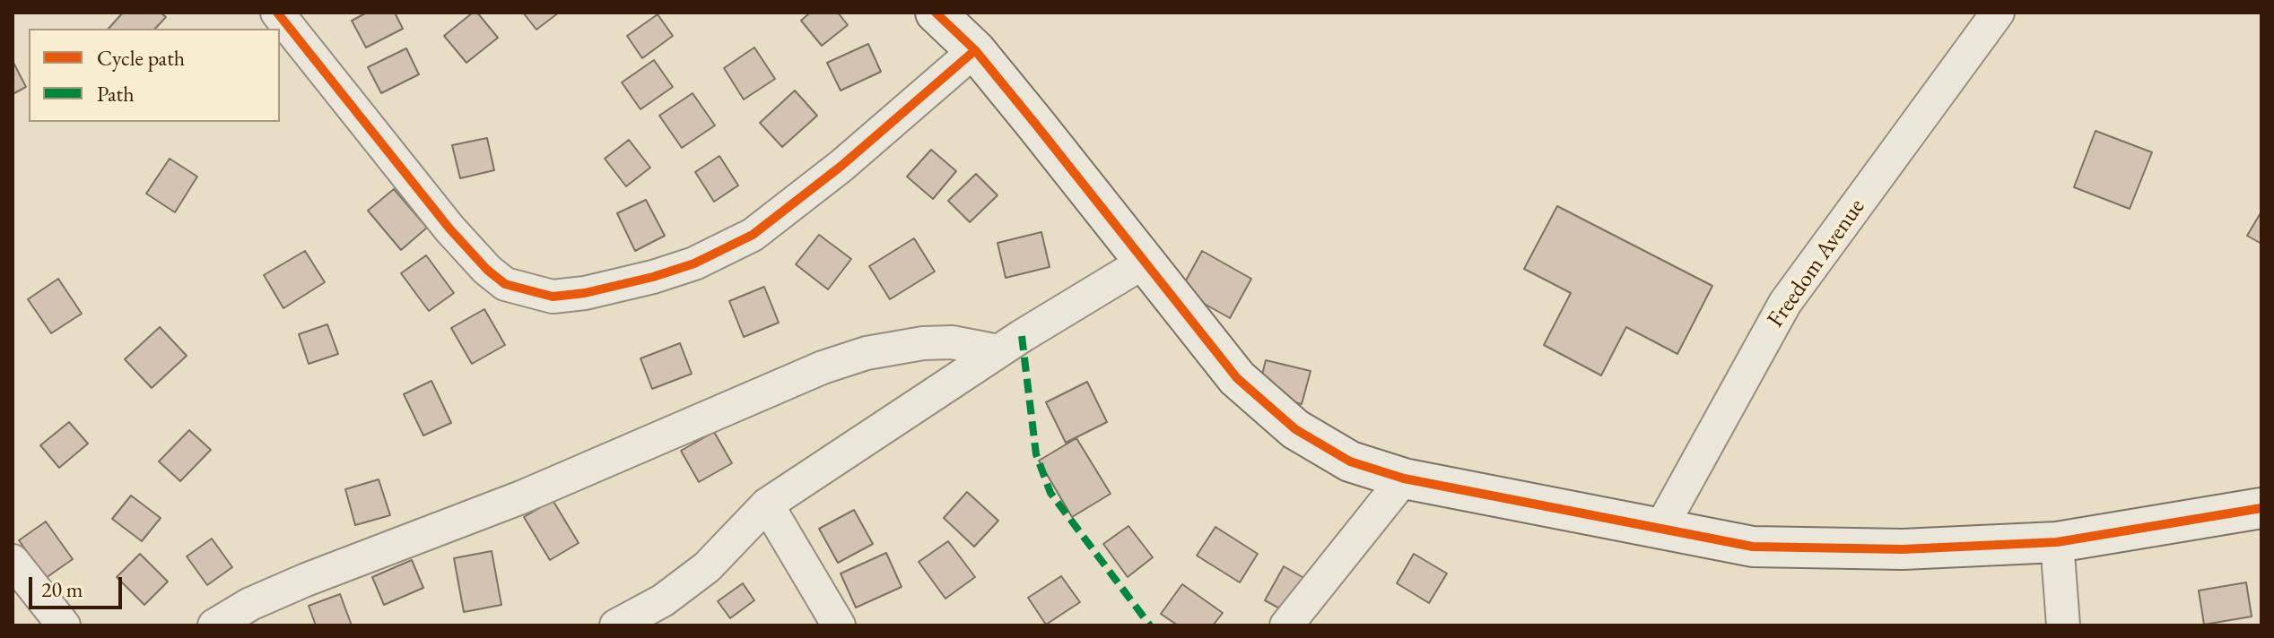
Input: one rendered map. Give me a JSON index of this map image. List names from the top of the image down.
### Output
{
  "streets": {
    "street": ["Freedom Avenue"]
  },
  "legend": ["Cycle path", "Path"],
  "scale_bar": "20 m"
}
